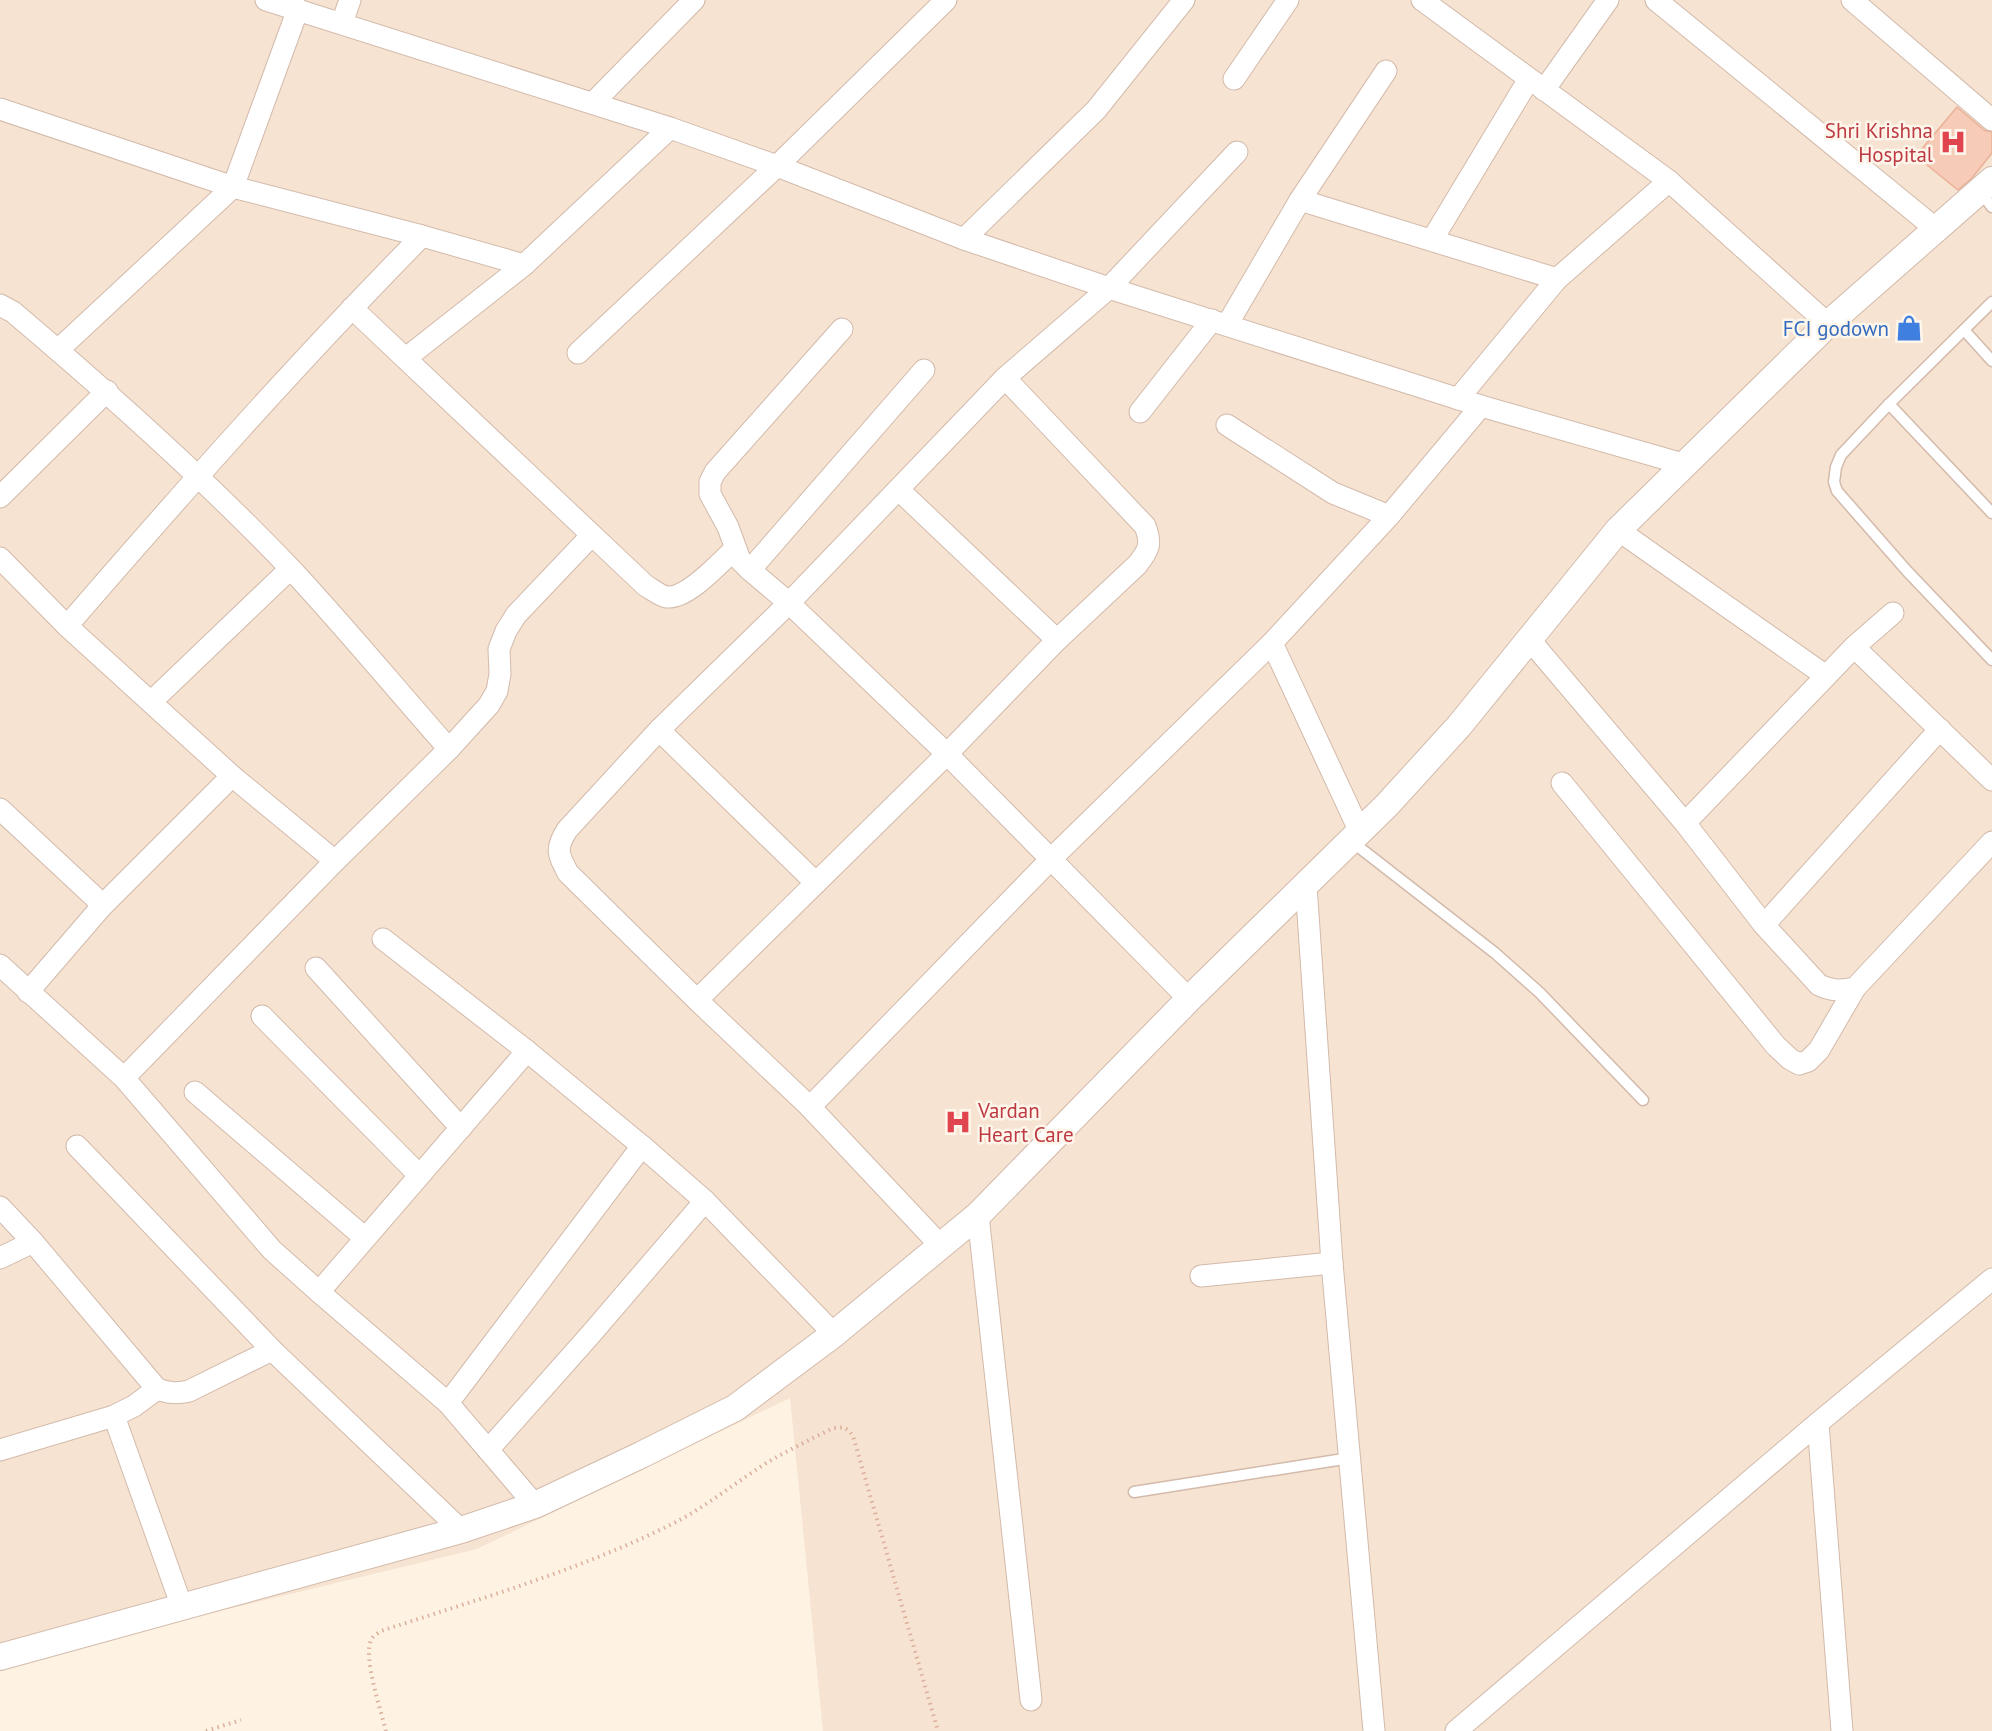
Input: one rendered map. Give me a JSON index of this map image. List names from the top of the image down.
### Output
{
  "places": {
    "hospital": ["Shri Krishna Hospital", "Vardan Heart Care"],
    "shop": ["FCI godown"]
  }
}
